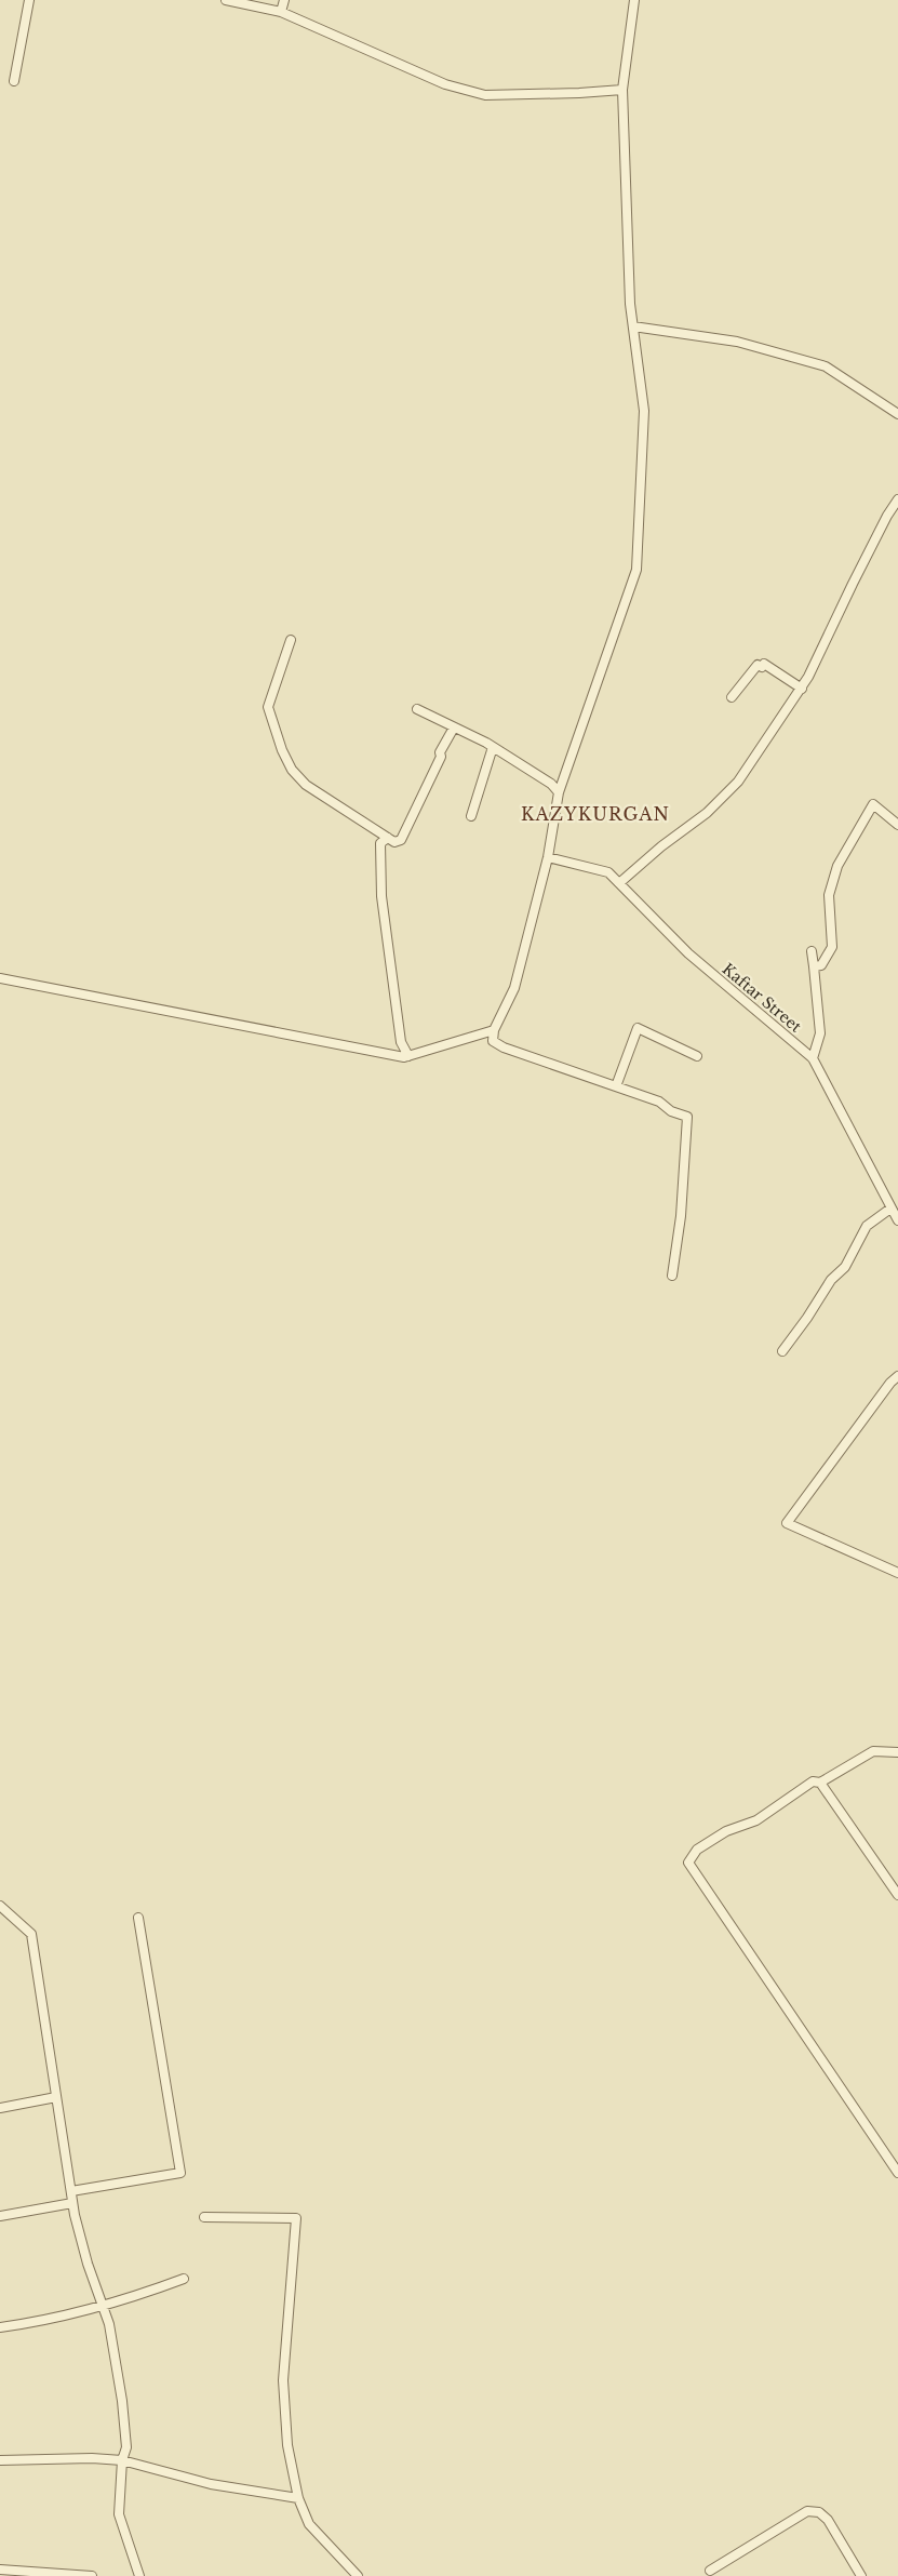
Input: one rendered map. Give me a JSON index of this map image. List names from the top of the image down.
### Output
{
  "streets": {
    "street": ["Kaftar Street"]
  },
  "districts": ["KAZYKURGAN"]
}
